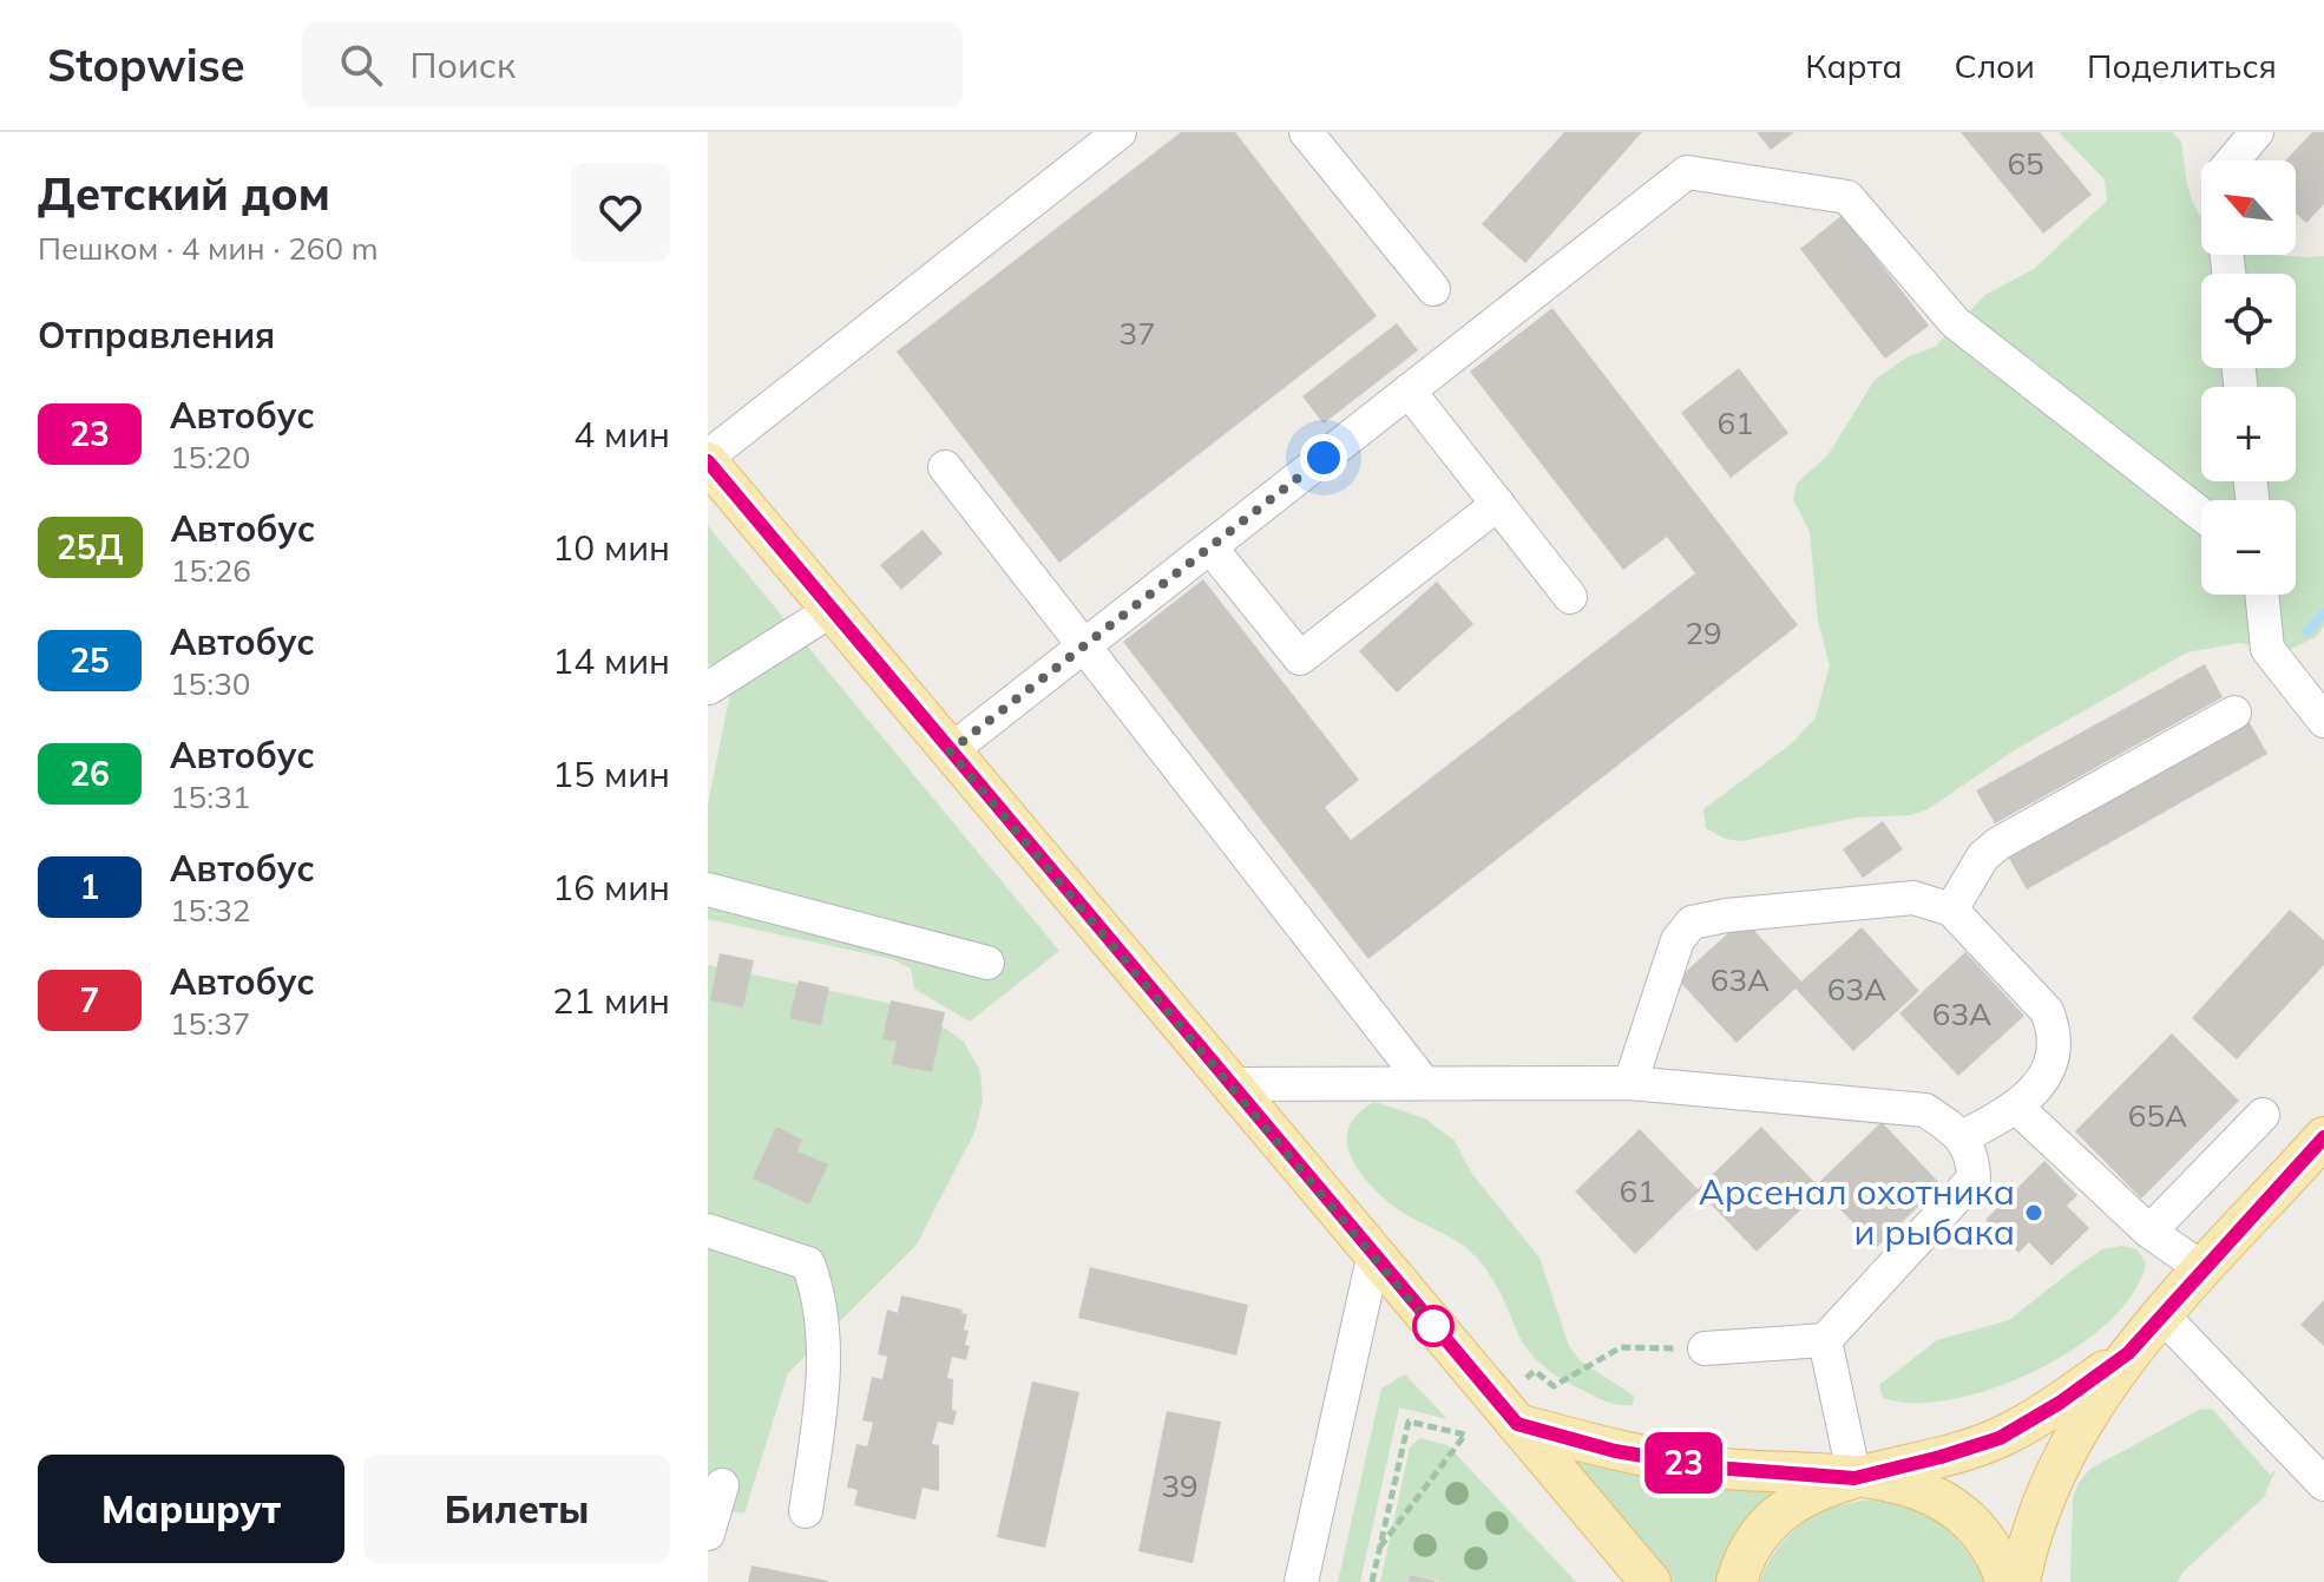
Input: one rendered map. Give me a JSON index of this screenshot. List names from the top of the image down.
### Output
{
  "places": ["Арсенал охотника и рыбака"],
  "lines": ["bus line 23"],
  "house_numbers": [
    "65",
    "37",
    "61",
    "29",
    "63А",
    "63А",
    "63А",
    "65А",
    "61",
    "39"
  ],
  "north": "top left",
  "page": {
    "header": "Stopwise",
    "search": "Поиск",
    "nav": ["Карта", "Слои", "Поделиться"],
    "heading": [
      ["Детский дом", "Пешком · 4 мин · 260 m"],
      "Отправления"
    ],
    "on_map": "23",
    "map_buttons": ["+", "−"],
    "list": [
      {
        "mark": "23",
        "name": "Автобус",
        "note": "15:20",
        "value": "4 мин"
      },
      {
        "mark": "25Д",
        "name": "Автобус",
        "note": "15:26",
        "value": "10 мин"
      },
      {
        "mark": "25",
        "name": "Автобус",
        "note": "15:30",
        "value": "14 мин"
      },
      {
        "mark": "26",
        "name": "Автобус",
        "note": "15:31",
        "value": "15 мин"
      },
      {
        "mark": "1",
        "name": "Автобус",
        "note": "15:32",
        "value": "16 мин"
      },
      {
        "mark": "7",
        "name": "Автобус",
        "note": "15:37",
        "value": "21 мин"
      }
    ],
    "buttons": ["Маршрут", "Билеты"]
  }
}
